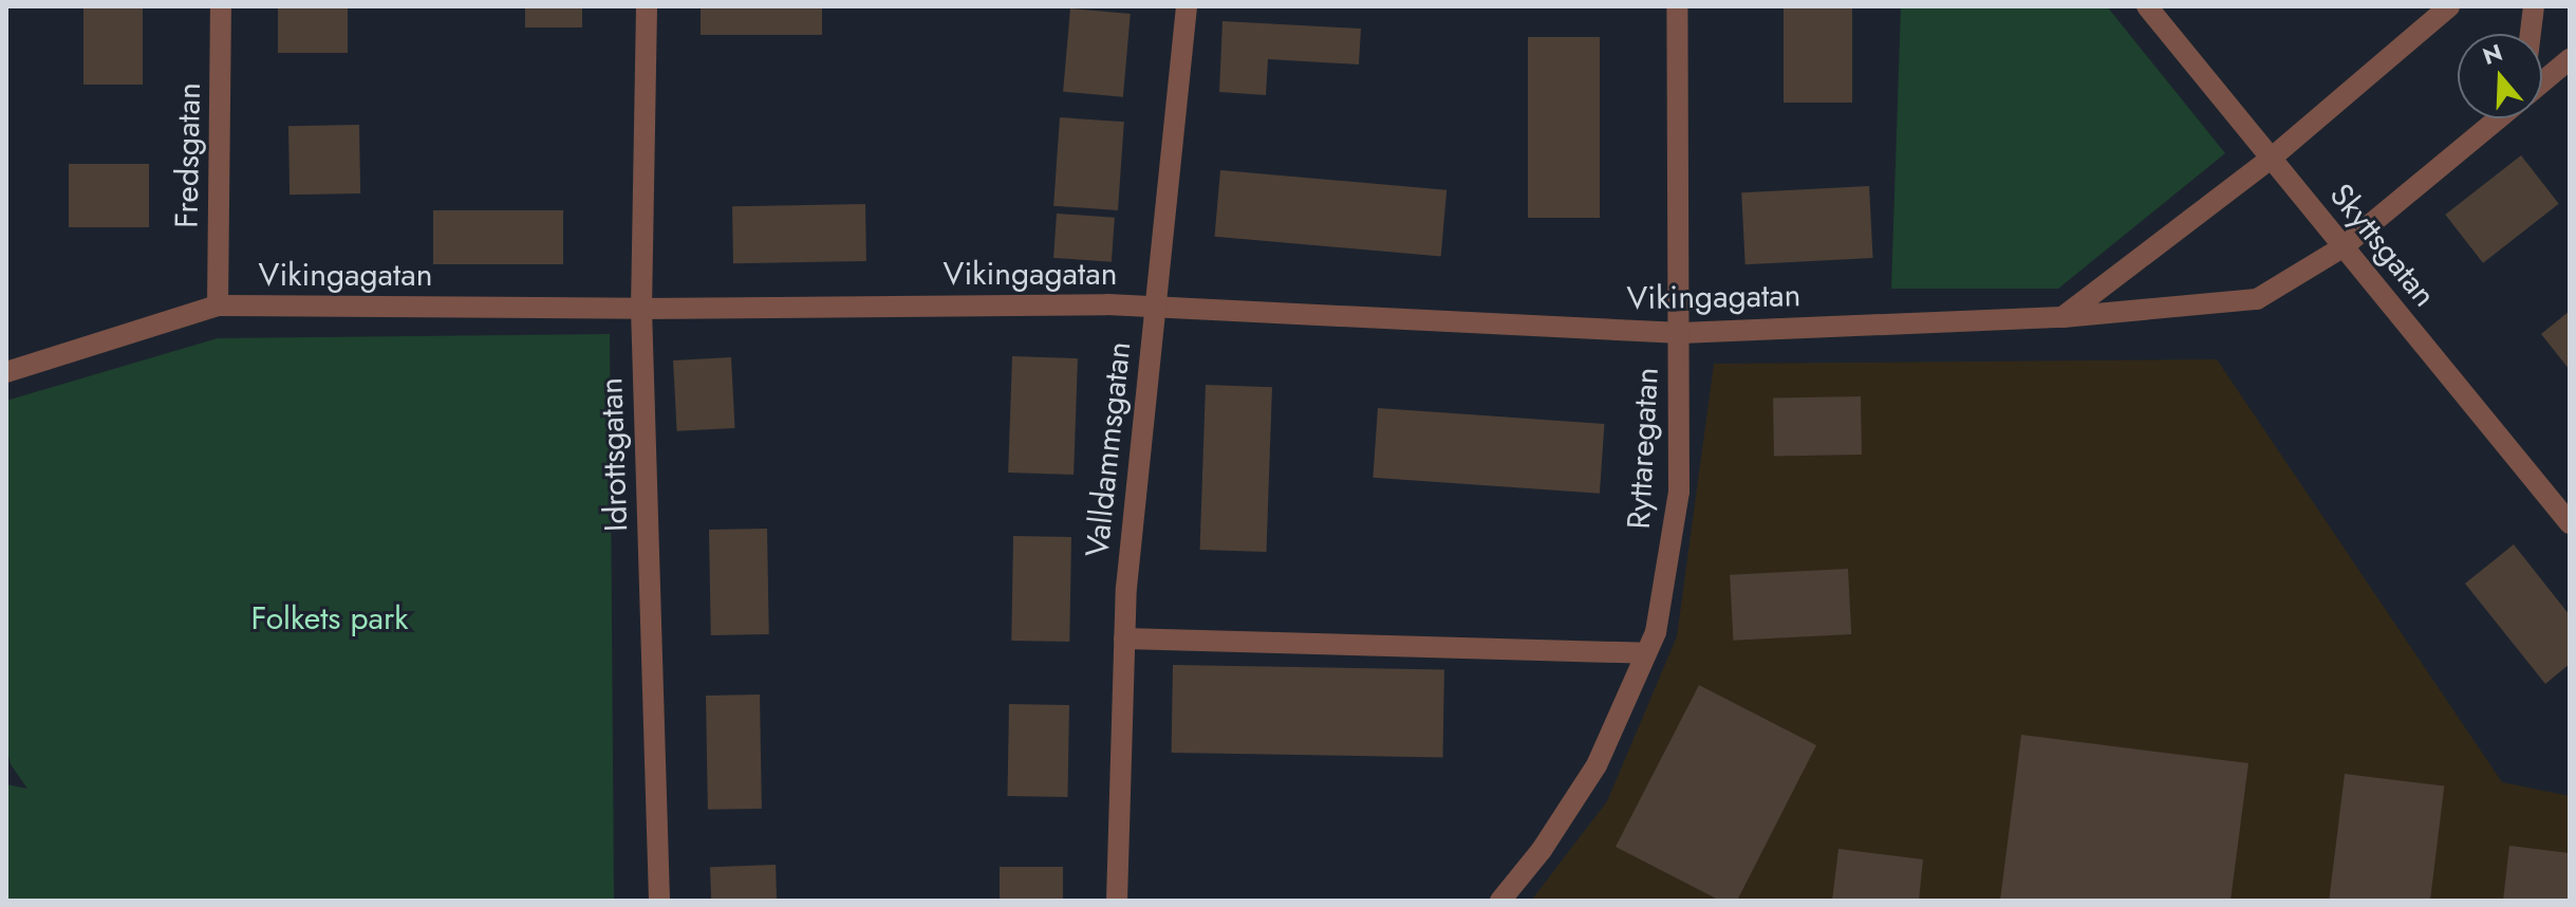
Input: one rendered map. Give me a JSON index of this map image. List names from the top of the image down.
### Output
{
  "streets": {
    "street": [
      "Fredsgatan",
      "Skyttsgatan",
      "Vikingagatan",
      "Ryttaregatan",
      "Valldammsgatan",
      "Idrottsgatan"
    ]
  },
  "crossings": [
    ["Fredsgatan", "Vikingagatan"],
    ["Skyttsgatan", "Vikingagatan"],
    ["Vikingagatan", "Ryttaregatan"],
    ["Vikingagatan", "Valldammsgatan"],
    ["Vikingagatan", "Idrottsgatan"]
  ],
  "parks": ["Folkets park"],
  "north": "top"
}
